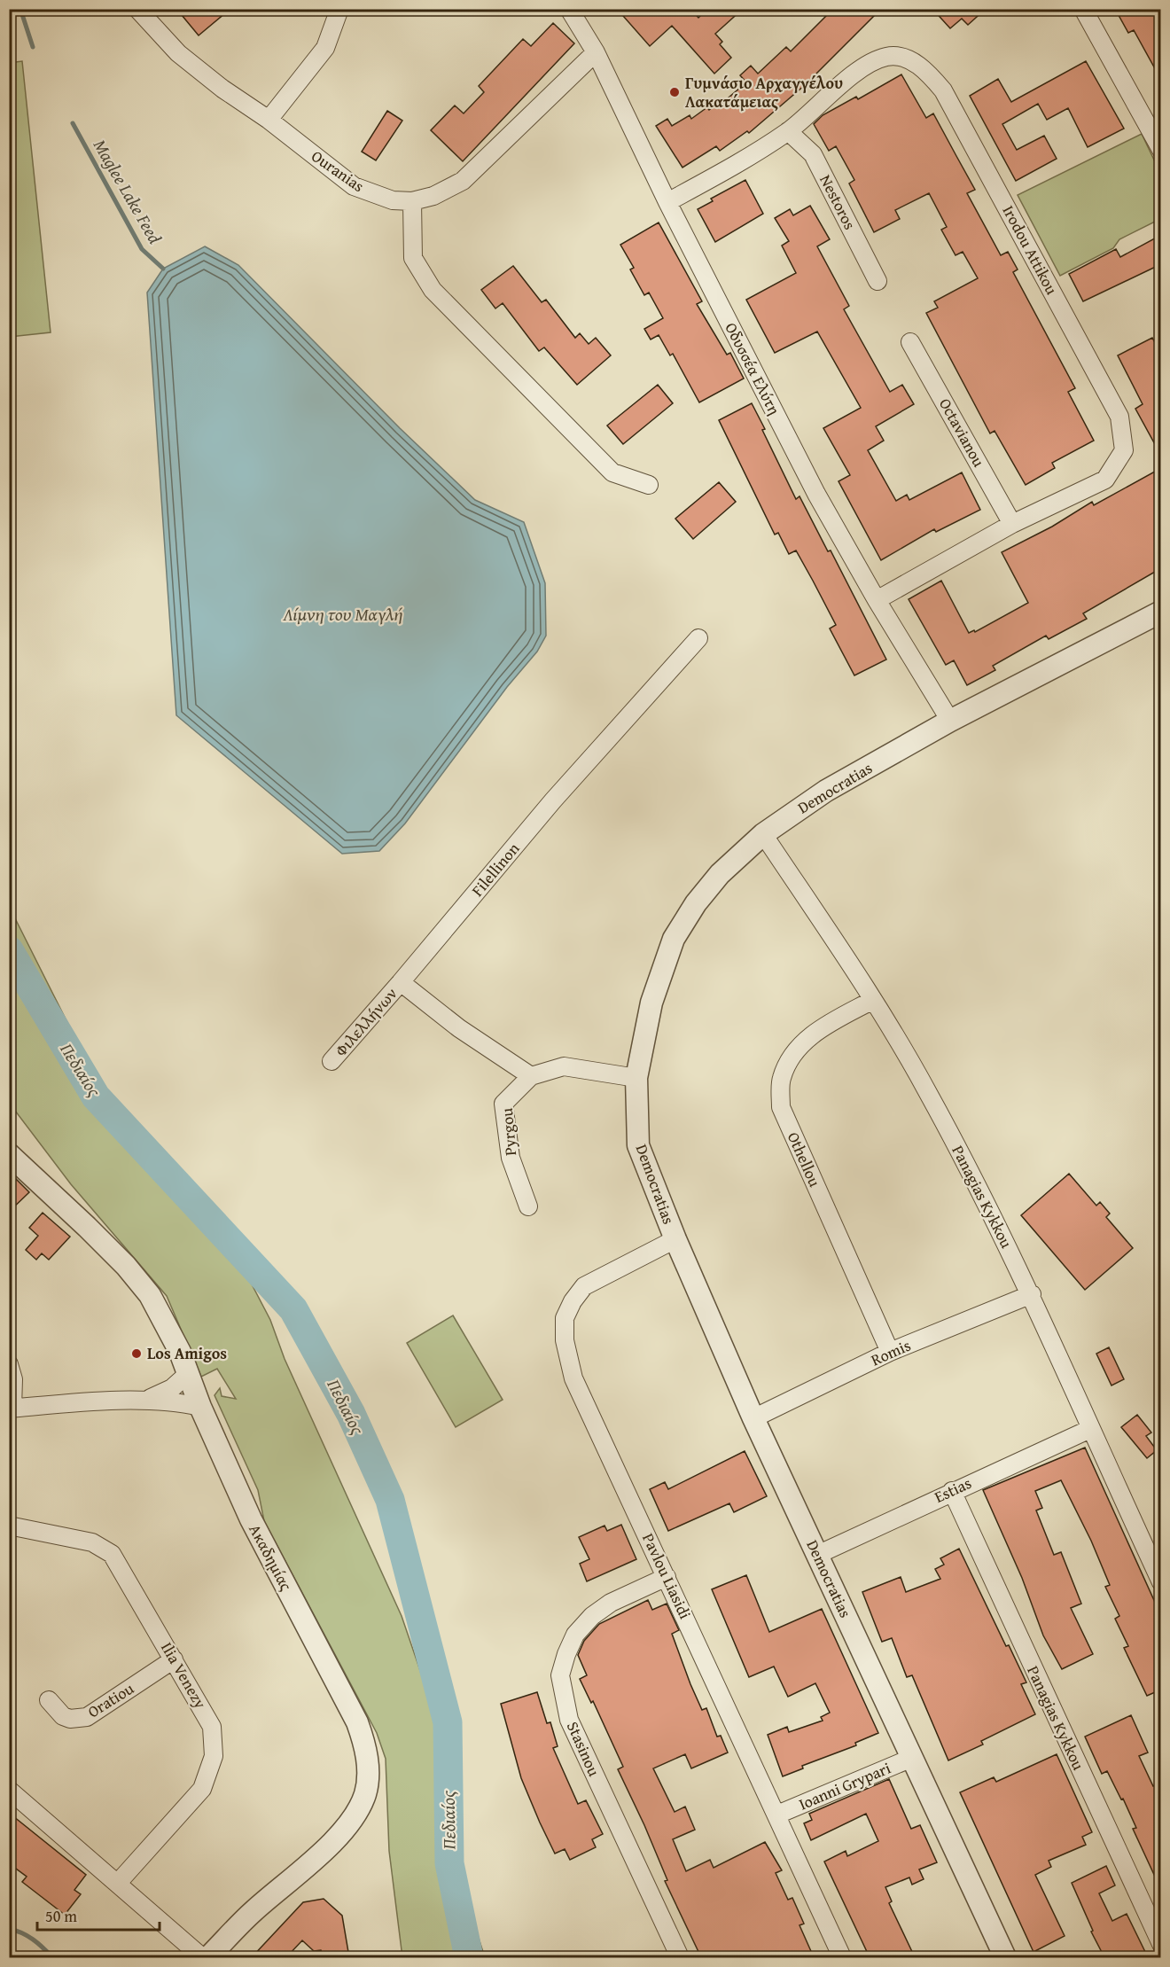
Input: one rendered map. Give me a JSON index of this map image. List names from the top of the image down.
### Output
{
  "streets": {
    "street": [
      "Ouranias",
      "Nestoros",
      "Irodou Attikou",
      "Οδυσσέα Ελύτη",
      "Octavianou",
      "Democratias",
      "Filellinon",
      "Φιλελλήνων",
      "Pyrgou",
      "Othellou",
      "Panagias Kykkou",
      "Romis",
      "Estias",
      "Ακαδημίας",
      "Pavlou Liasidi",
      "Ilia Venezy",
      "Oratiou",
      "Stasinou",
      "Ioanni Grypari"
    ]
  },
  "crossings": [
    ["Ouranias", "Οδυσσέα Ελύτη"],
    ["Nestoros", "Irodou Attikou"],
    ["Irodou Attikou", "Οδυσσέα Ελύτη"],
    ["Irodou Attikou", "Octavianou"],
    ["Οδυσσέα Ελύτη", "Democratias"],
    ["Democratias", "Pyrgou"],
    ["Democratias", "Panagias Kykkou"],
    ["Democratias", "Romis"],
    ["Democratias", "Estias"],
    ["Democratias", "Pavlou Liasidi"],
    ["Democratias", "Ioanni Grypari"],
    ["Filellinon", "Φιλελλήνων"],
    ["Othellou", "Panagias Kykkou"],
    ["Othellou", "Romis"],
    ["Panagias Kykkou", "Romis"],
    ["Panagias Kykkou", "Estias"],
    ["Pavlou Liasidi", "Stasinou"],
    ["Pavlou Liasidi", "Ioanni Grypari"],
    ["Ilia Venezy", "Oratiou"]
  ],
  "water": ["Maglee Lake Feed", "Λίμνη του Μαγλή", "Πεδιαίος"],
  "places": ["Γυμνάσιο Αρχαγγέλου Λακατάμειας", "Los Amigos"],
  "scale_bar": "50 m"
}
